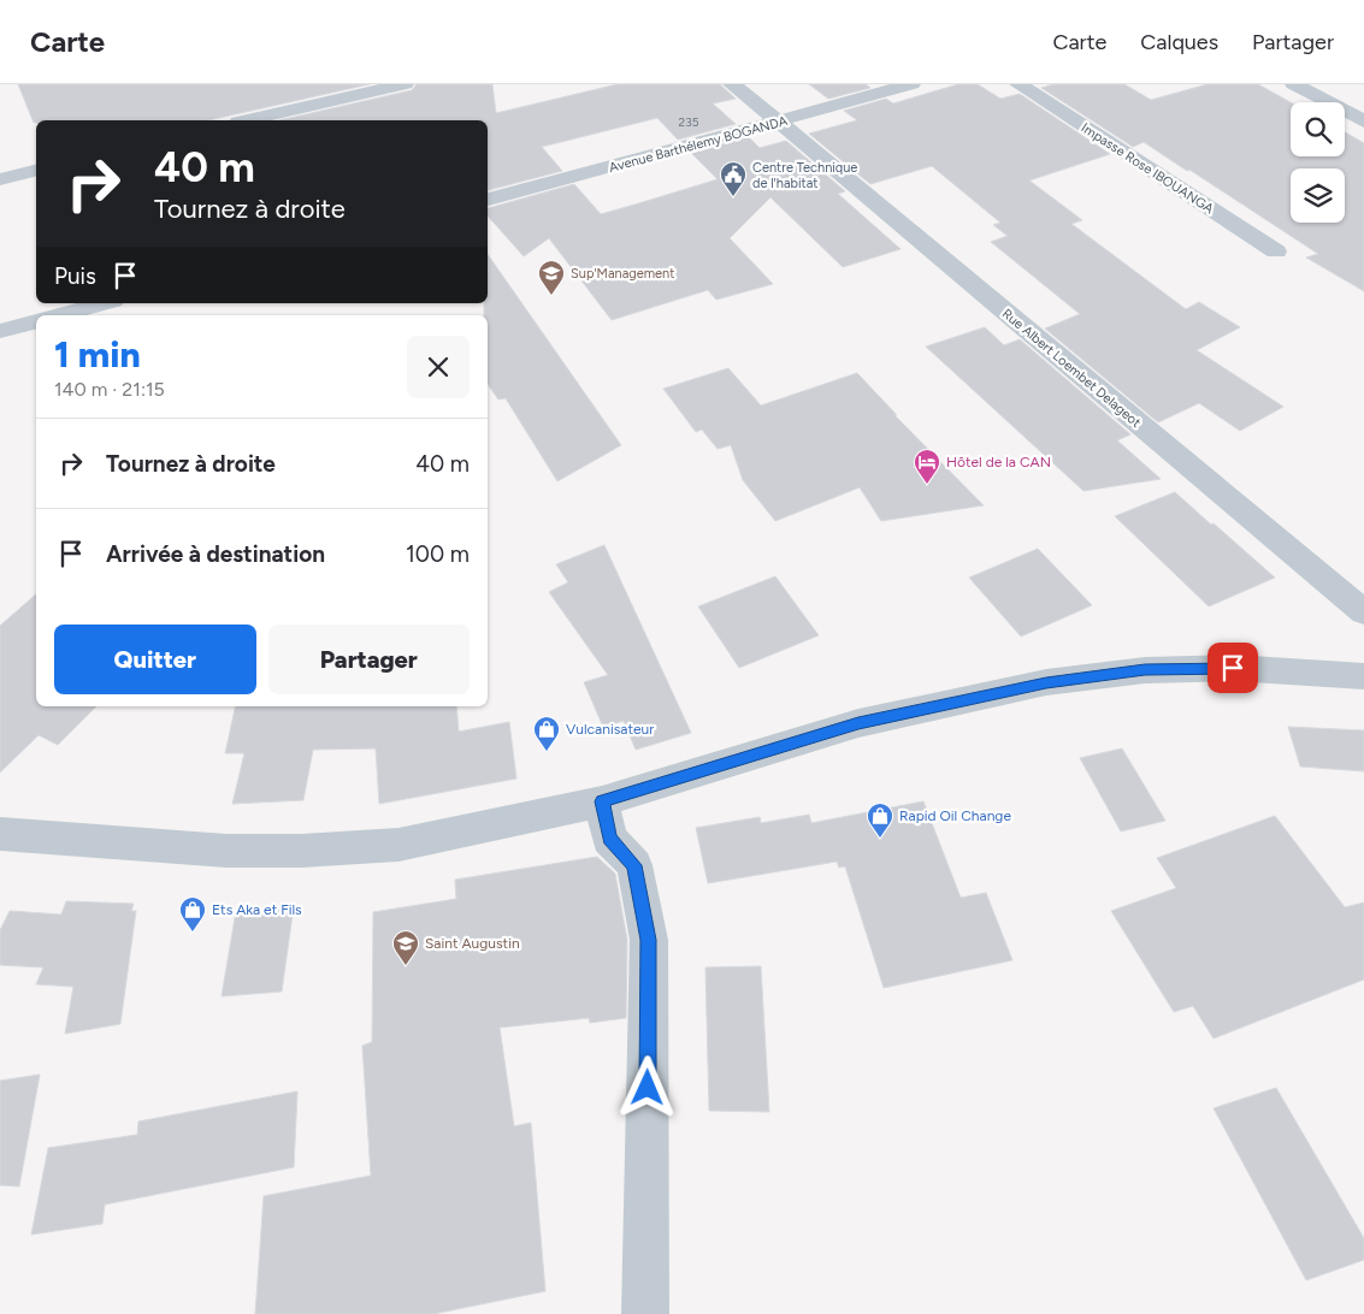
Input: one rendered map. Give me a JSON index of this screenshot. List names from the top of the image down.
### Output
{
  "streets": {
    "street": ["Avenue Barthélemy BOGANDA", "Impasse Rose IBOUANGA", "Rue Albert Loembet Delageot"]
  },
  "crossings": [
    ["Avenue Barthélemy BOGANDA", "Rue Albert Loembet Delageot"]
  ],
  "places": {
    "public building": ["Centre Technique de l'habitat"],
    "school or university": ["Sup'Management", "Saint Augustin"],
    "hotel": ["Hôtel de la CAN"],
    "shop": ["Vulcanisateur", "Rapid Oil Change", "Ets Aka et Fils"]
  },
  "house_numbers": ["235"],
  "page": {
    "header": "Carte",
    "nav": ["Carte", "Calques", "Partager"],
    "turn": ["40 m", "Tournez à droite"],
    "then": "Puis",
    "heading": ["1 min", "140 m · 21:15"],
    "list": [
      {
        "name": "Tournez à droite",
        "value": "40 m"
      },
      {
        "name": "Arrivée à destination",
        "value": "100 m"
      }
    ],
    "buttons": ["Quitter", "Partager"]
  }
}
